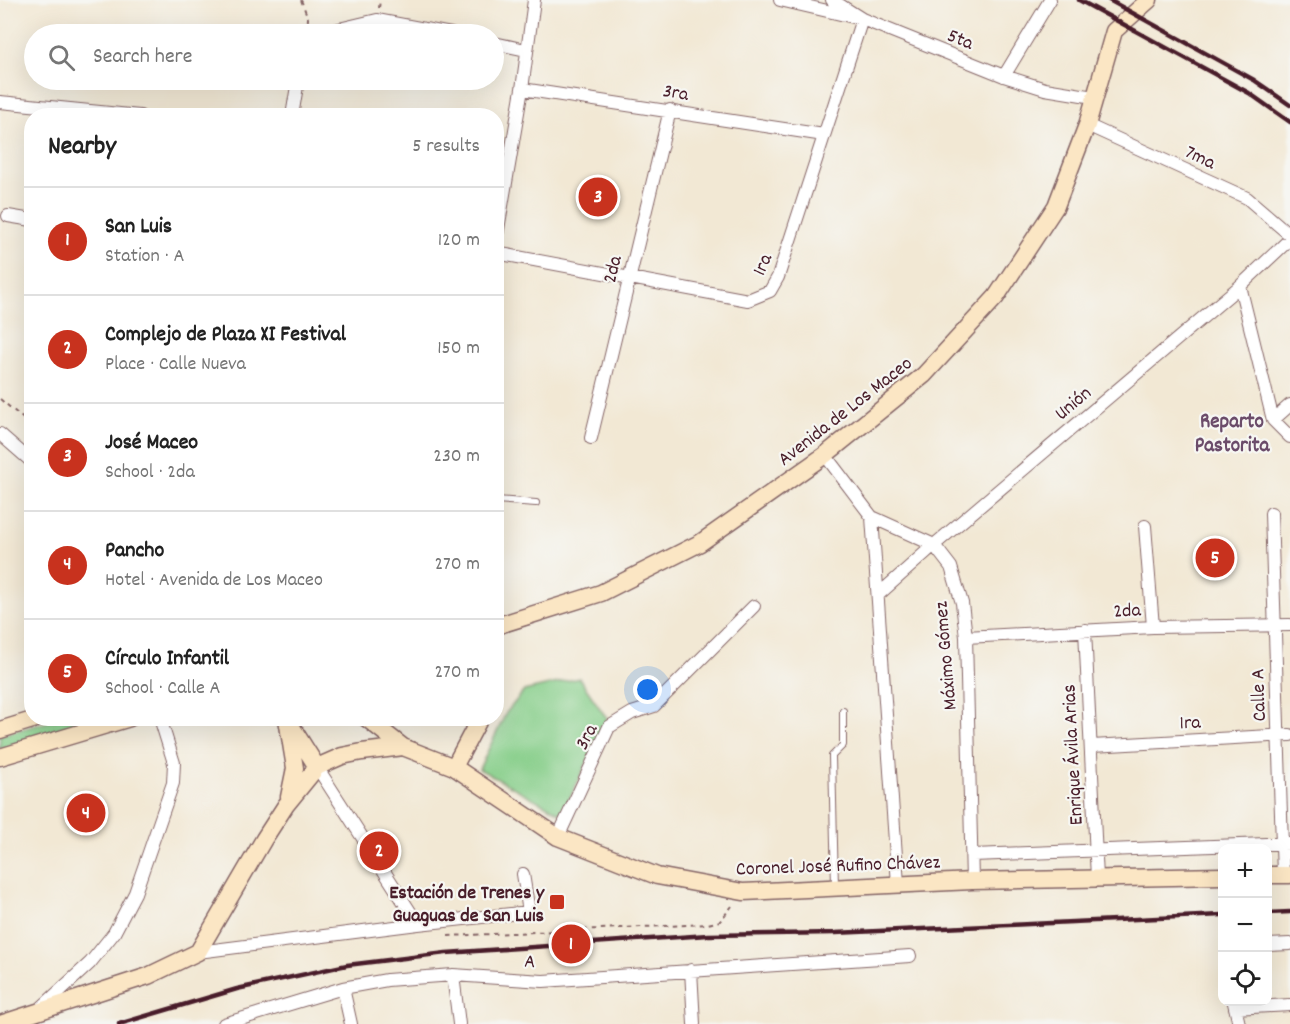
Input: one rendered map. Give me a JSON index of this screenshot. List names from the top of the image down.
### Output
{
  "streets": {
    "main road": ["Avenida de Los Maceo", "Coronel José Rufino Chávez"],
    "street": [
      "5ta",
      "3ra",
      "7ma",
      "1ra",
      "2da",
      "Unión",
      "Máximo Gómez",
      "Calle A",
      "Enrique Ávila Arias",
      "A"
    ]
  },
  "crossings": [
    ["5ta", "1ra"],
    ["5ta", "Avenida de Los Maceo"],
    ["3ra", "1ra"],
    ["3ra", "2da"],
    ["3ra", "Coronel José Rufino Chávez"],
    ["7ma", "Unión"],
    ["7ma", "Avenida de Los Maceo"],
    ["1ra", "2da"],
    ["1ra", "Calle A"],
    ["1ra", "Enrique Ávila Arias"],
    ["2da", "Máximo Gómez"],
    ["2da", "Calle A"],
    ["2da", "Enrique Ávila Arias"],
    ["Unión", "Máximo Gómez"],
    ["Avenida de Los Maceo", "Máximo Gómez"],
    ["Máximo Gómez", "Coronel José Rufino Chávez"],
    ["Enrique Ávila Arias", "Coronel José Rufino Chávez"]
  ],
  "districts": ["Reparto Pastorita"],
  "places": {
    "transit": ["Estación de Trenes y Guaguas de San Luis"]
  },
  "page": {
    "search": "Search here",
    "heading": ["Nearby", "5 results"],
    "pins": [
      "3",
      "5",
      "4",
      "2",
      "1"
    ],
    "list": [
      {
        "mark": "1",
        "name": "San Luis",
        "note": "Station · A",
        "value": "120 m"
      },
      {
        "mark": "2",
        "name": "Complejo de Plaza XI Festival",
        "note": "Place · Calle Nueva",
        "value": "150 m"
      },
      {
        "mark": "3",
        "name": "José Maceo",
        "note": "School · 2da",
        "value": "230 m"
      },
      {
        "mark": "4",
        "name": "Pancho",
        "note": "Hotel · Avenida de Los Maceo",
        "value": "270 m"
      },
      {
        "mark": "5",
        "name": "Círculo Infantil",
        "note": "School · Calle A",
        "value": "270 m"
      }
    ],
    "map_buttons": ["+", "−"]
  }
}
